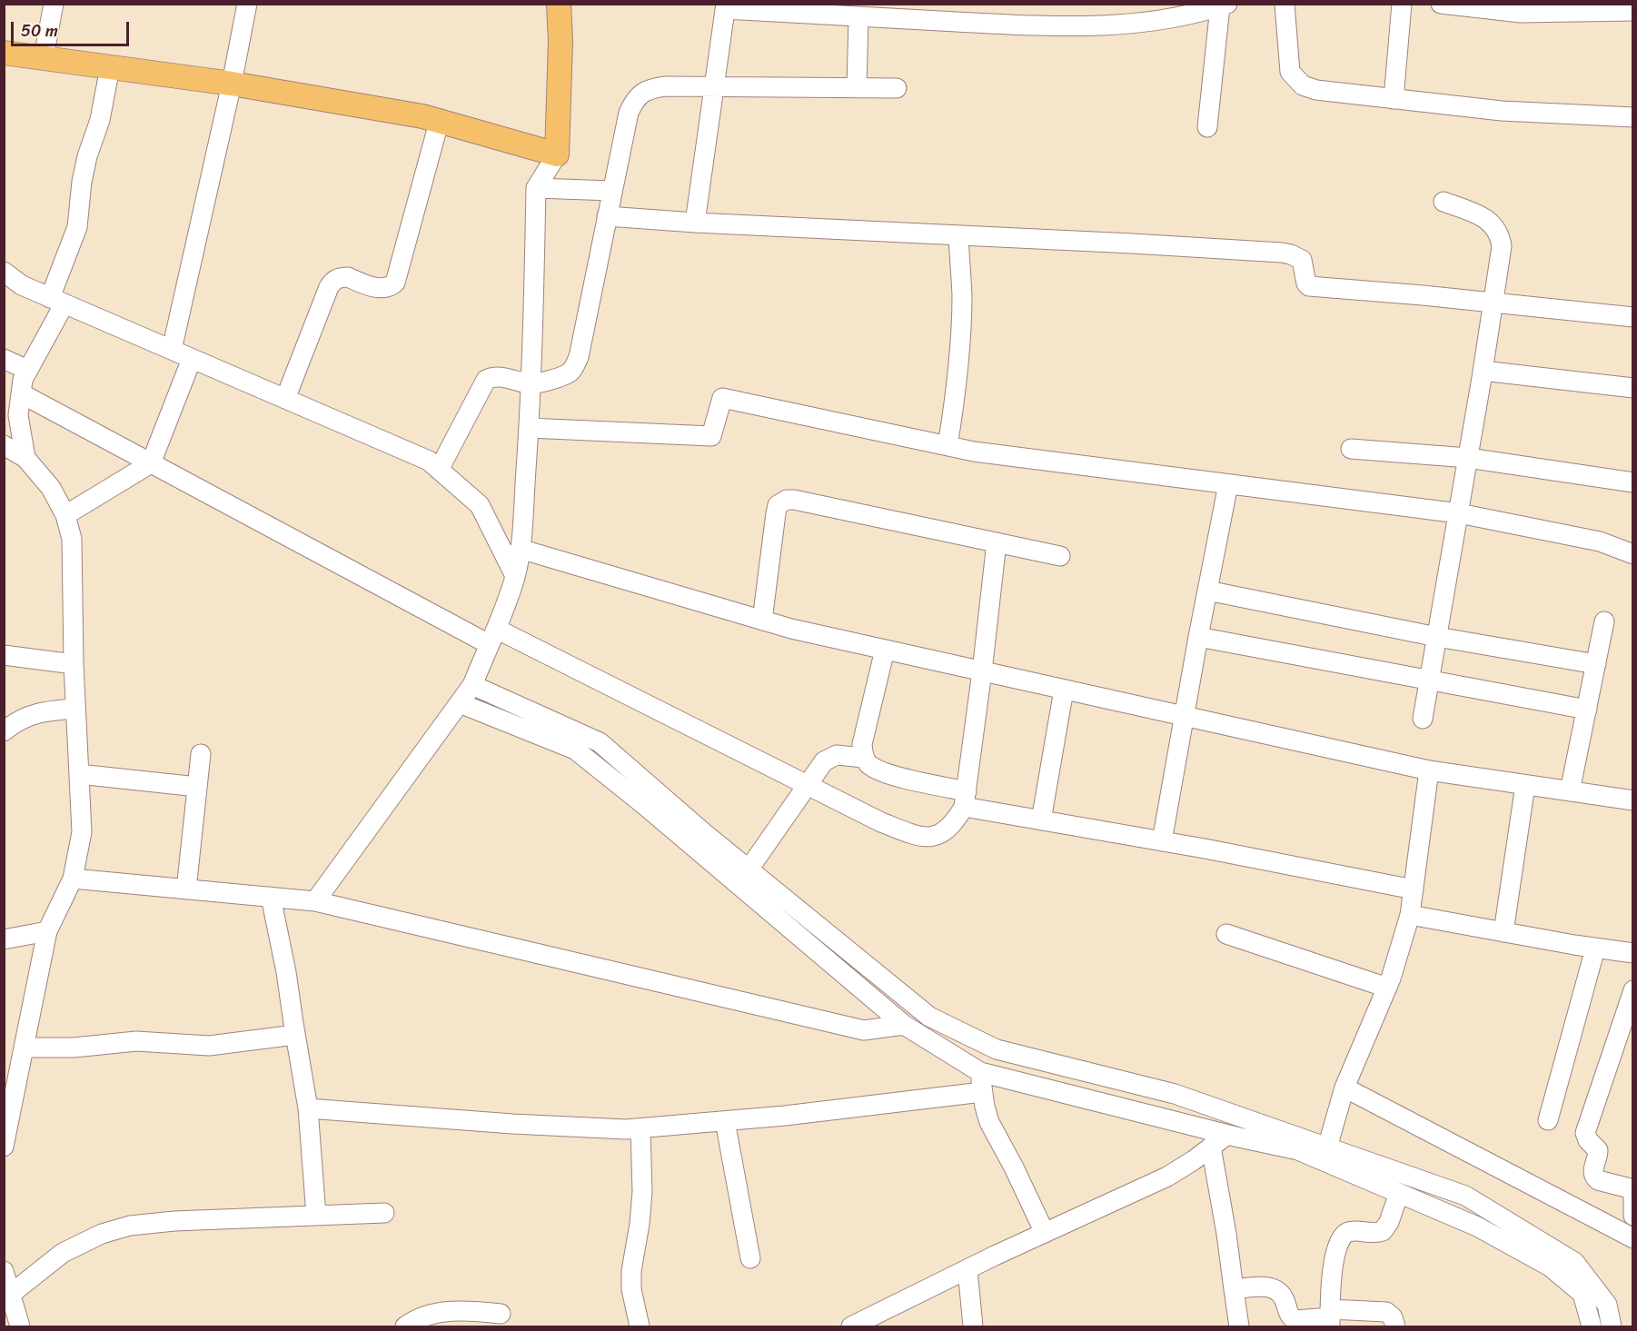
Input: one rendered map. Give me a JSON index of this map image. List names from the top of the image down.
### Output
{
  "scale_bar": "50 m"
}
